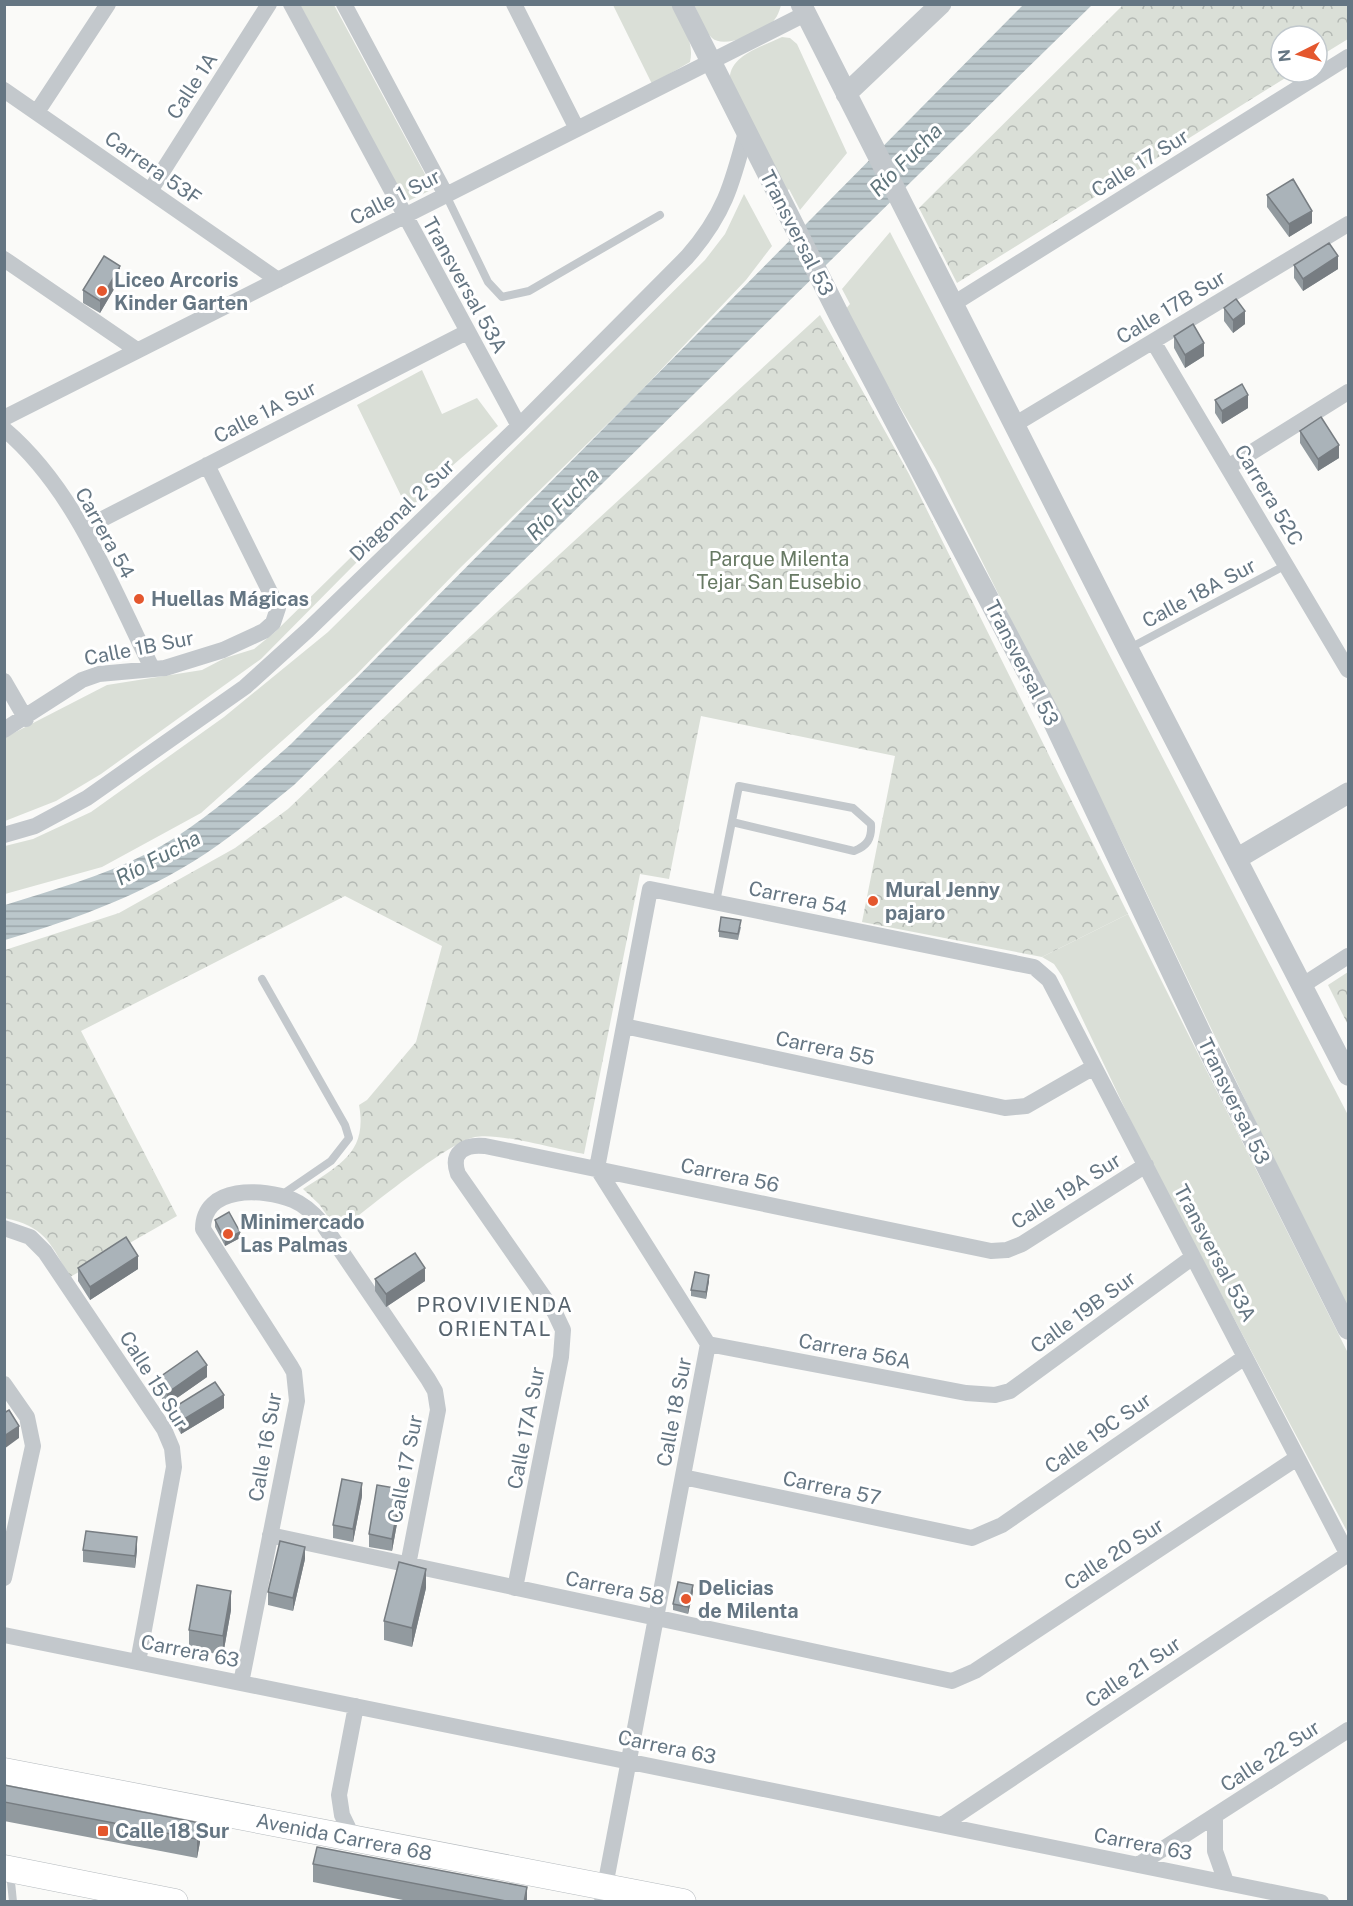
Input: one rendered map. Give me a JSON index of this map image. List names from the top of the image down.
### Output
{
  "streets": {
    "main road": ["Avenida Carrera 68"],
    "street": [
      "Calle 1A",
      "Calle 17 Sur",
      "Carrera 53F",
      "Calle 1 Sur",
      "Transversal 53",
      "Transversal 53A",
      "Calle 17B Sur",
      "Calle 1A Sur",
      "Carrera 52C",
      "Diagonal 2 Sur",
      "Carrera 54",
      "Calle 1B Sur",
      "Carrera 55",
      "Carrera 56",
      "Calle 19A Sur",
      "Calle 19B Sur",
      "Carrera 56A",
      "Calle 15 Sur",
      "Calle 18 Sur",
      "Calle 17A Sur",
      "Calle 19C Sur",
      "Calle 16 Sur",
      "Carrera 57",
      "Calle 20 Sur",
      "Carrera 58",
      "Carrera 63",
      "Calle 21 Sur",
      "Calle 22 Sur"
    ],
    "lane": ["Calle 18A Sur"]
  },
  "crossings": [
    ["Calle 1A", "Carrera 53F"],
    ["Calle 17 Sur", "Calle 16 Sur"],
    ["Calle 17 Sur", "Carrera 58"],
    ["Carrera 53F", "Calle 1 Sur"],
    ["Calle 1 Sur", "Transversal 53"],
    ["Calle 1 Sur", "Transversal 53A"],
    ["Transversal 53", "Diagonal 2 Sur"],
    ["Transversal 53A", "Calle 1A Sur"],
    ["Transversal 53A", "Diagonal 2 Sur"],
    ["Transversal 53A", "Carrera 54"],
    ["Transversal 53A", "Carrera 55"],
    ["Transversal 53A", "Calle 19A Sur"],
    ["Transversal 53A", "Calle 19B Sur"],
    ["Transversal 53A", "Calle 19C Sur"],
    ["Transversal 53A", "Calle 20 Sur"],
    ["Transversal 53A", "Calle 21 Sur"],
    ["Calle 17B Sur", "Carrera 52C"],
    ["Calle 1A Sur", "Carrera 54"],
    ["Calle 1A Sur", "Calle 1B Sur"],
    ["Carrera 52C", "Calle 18A Sur"],
    ["Carrera 54", "Calle 1B Sur"],
    ["Carrera 54", "Carrera 55"],
    ["Carrera 56", "Calle 19A Sur"],
    ["Carrera 56", "Calle 18 Sur"],
    ["Carrera 56", "Calle 17A Sur"],
    ["Calle 19B Sur", "Carrera 56A"],
    ["Carrera 56A", "Calle 18 Sur"],
    ["Calle 15 Sur", "Carrera 63"],
    ["Calle 18 Sur", "Carrera 57"],
    ["Calle 18 Sur", "Carrera 58"],
    ["Calle 18 Sur", "Carrera 63"],
    ["Calle 18 Sur", "Avenida Carrera 68"],
    ["Calle 17A Sur", "Carrera 58"],
    ["Calle 19C Sur", "Carrera 57"],
    ["Calle 16 Sur", "Carrera 58"],
    ["Calle 16 Sur", "Carrera 63"],
    ["Calle 20 Sur", "Carrera 58"],
    ["Carrera 63", "Calle 21 Sur"],
    ["Carrera 63", "Calle 22 Sur"]
  ],
  "districts": ["PROVIVIENDA ORIENTAL"],
  "water": ["Río Fucha"],
  "parks": ["Parque Milenta Tejar San Eusebio"],
  "places": {
    "other": [
      "Liceo Arcoris Kinder Garten",
      "Huellas Mágicas",
      "Mural Jenny pajaro",
      "Minimercado Las Palmas",
      "Delicias de Milenta"
    ],
    "transit": ["Calle 18 Sur"]
  },
  "north": "left"
}
